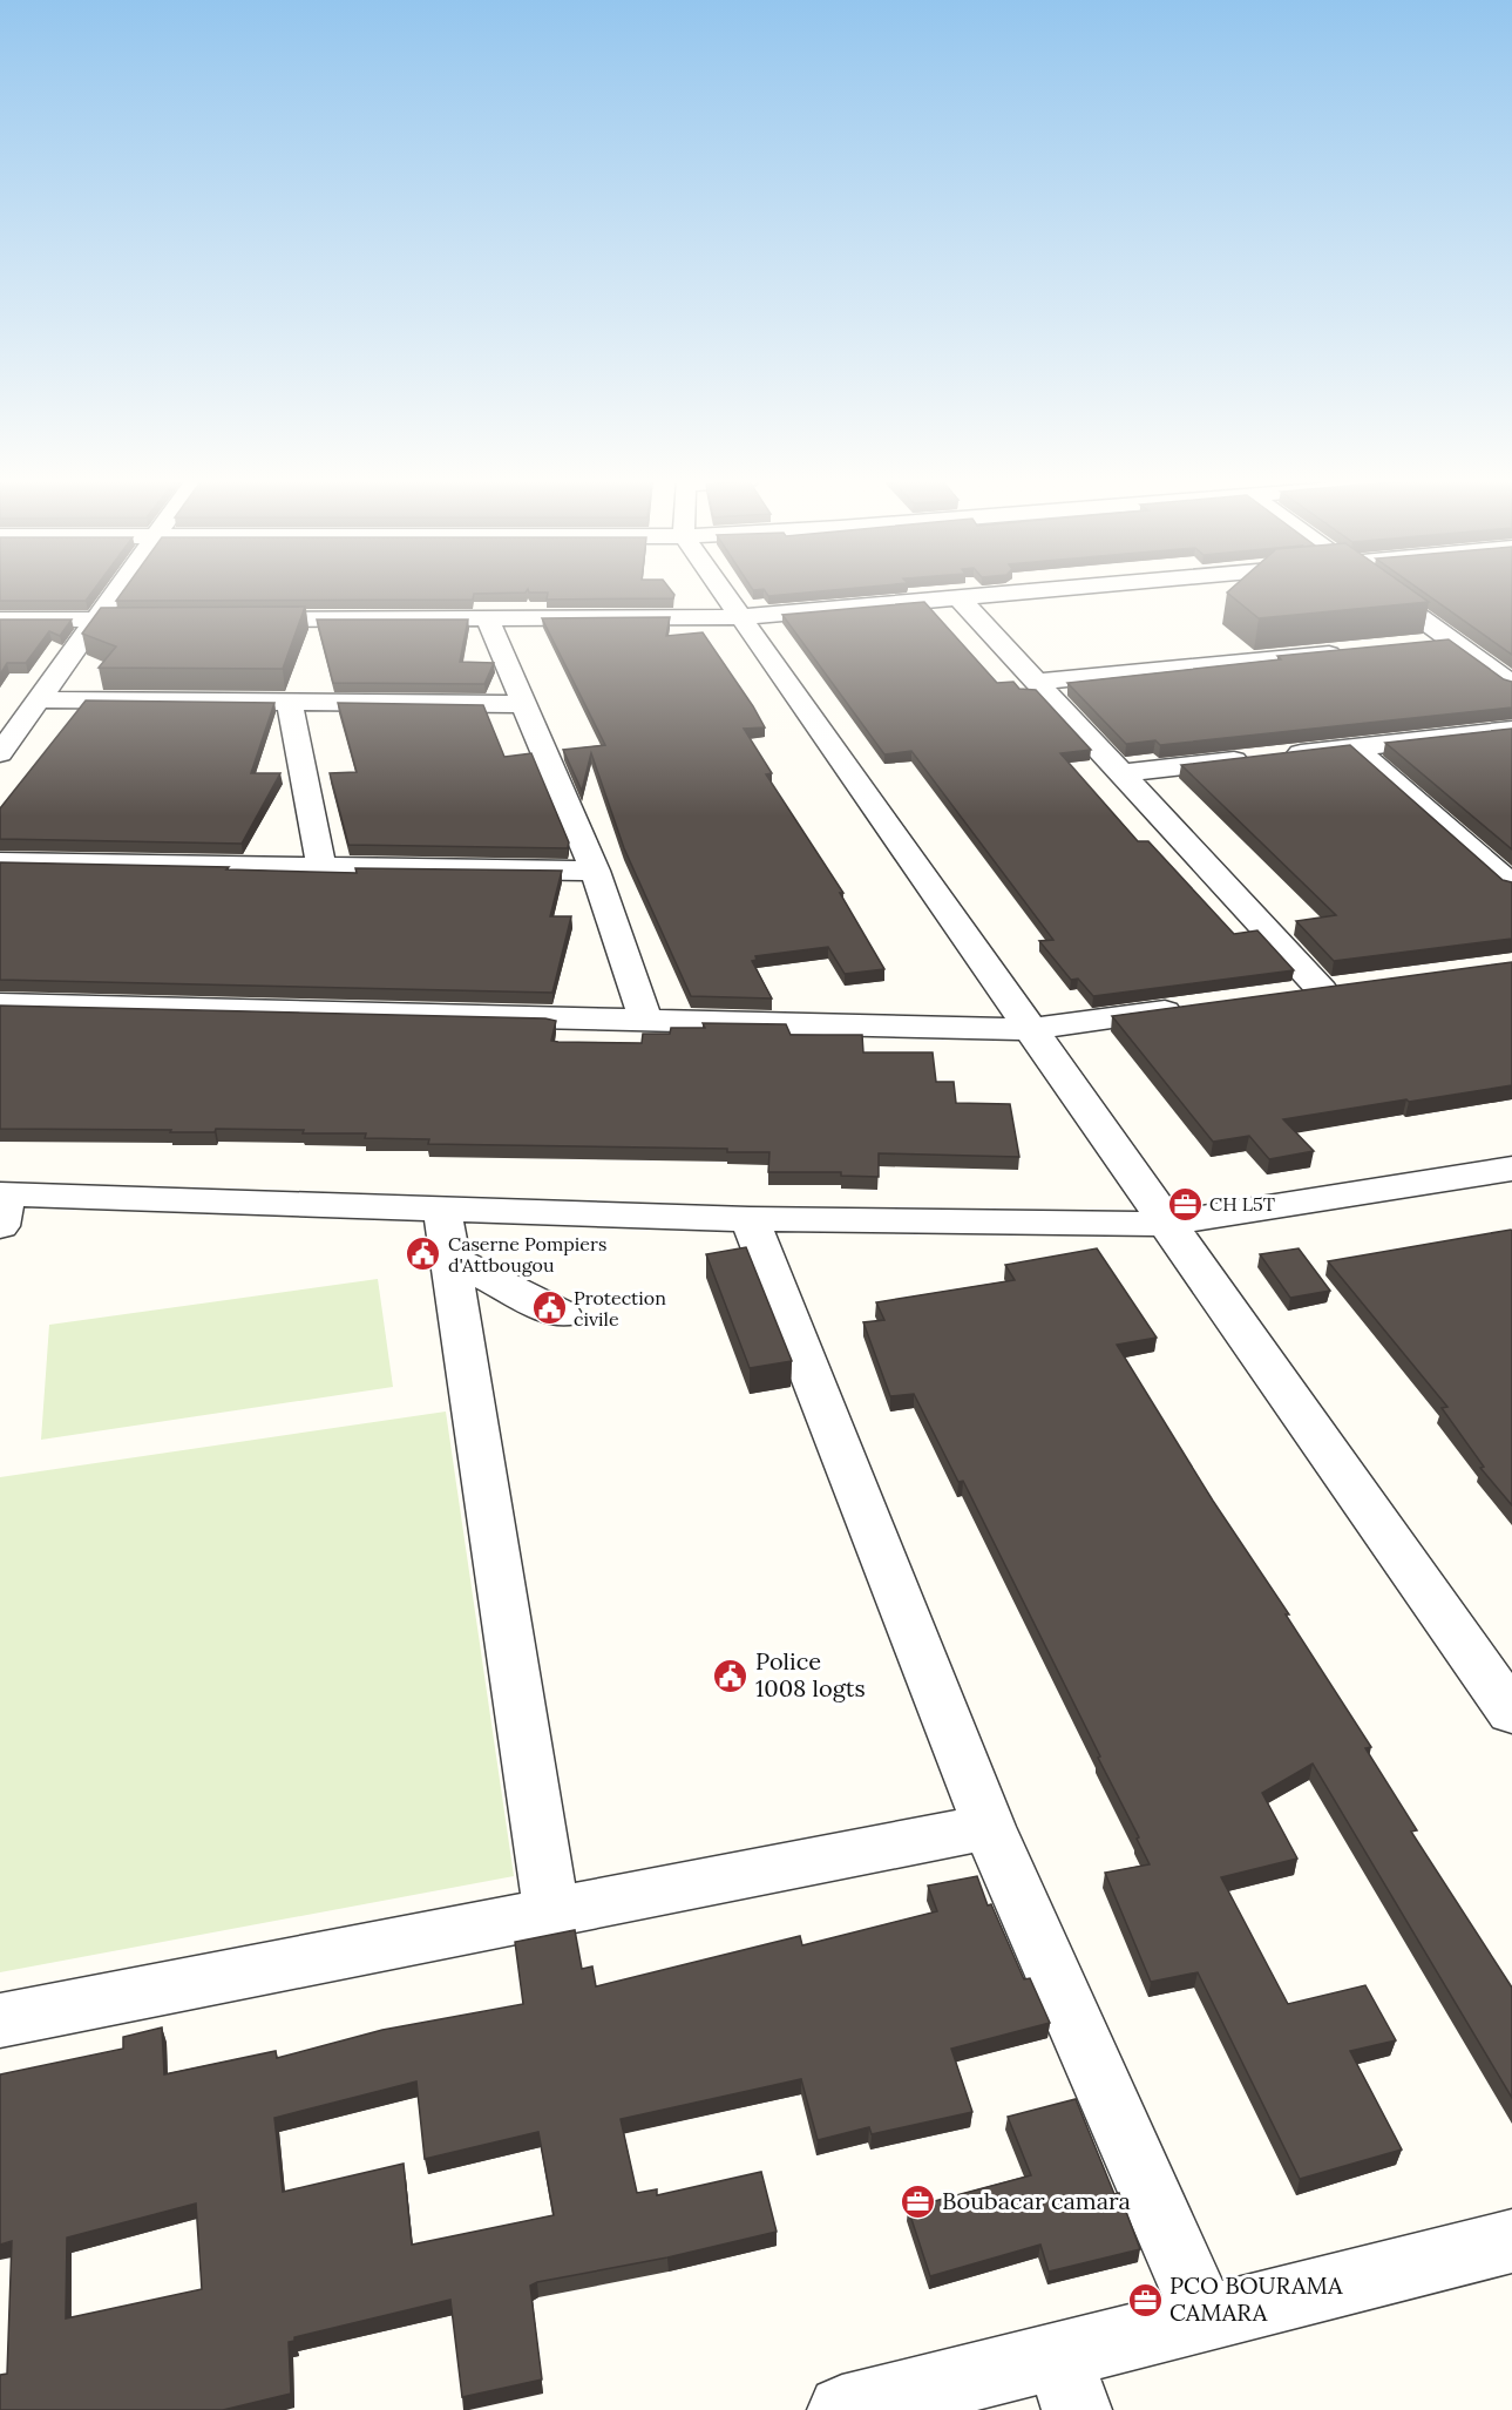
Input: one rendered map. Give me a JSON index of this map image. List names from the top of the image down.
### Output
{
  "places": {
    "office": ["CH L5T", "Boubacar camara", "PCO BOURAMA CAMARA"],
    "public building": ["Caserne Pompiers d'Attbougou", "Protection civile", "Police 1008 logts"]
  }
}
